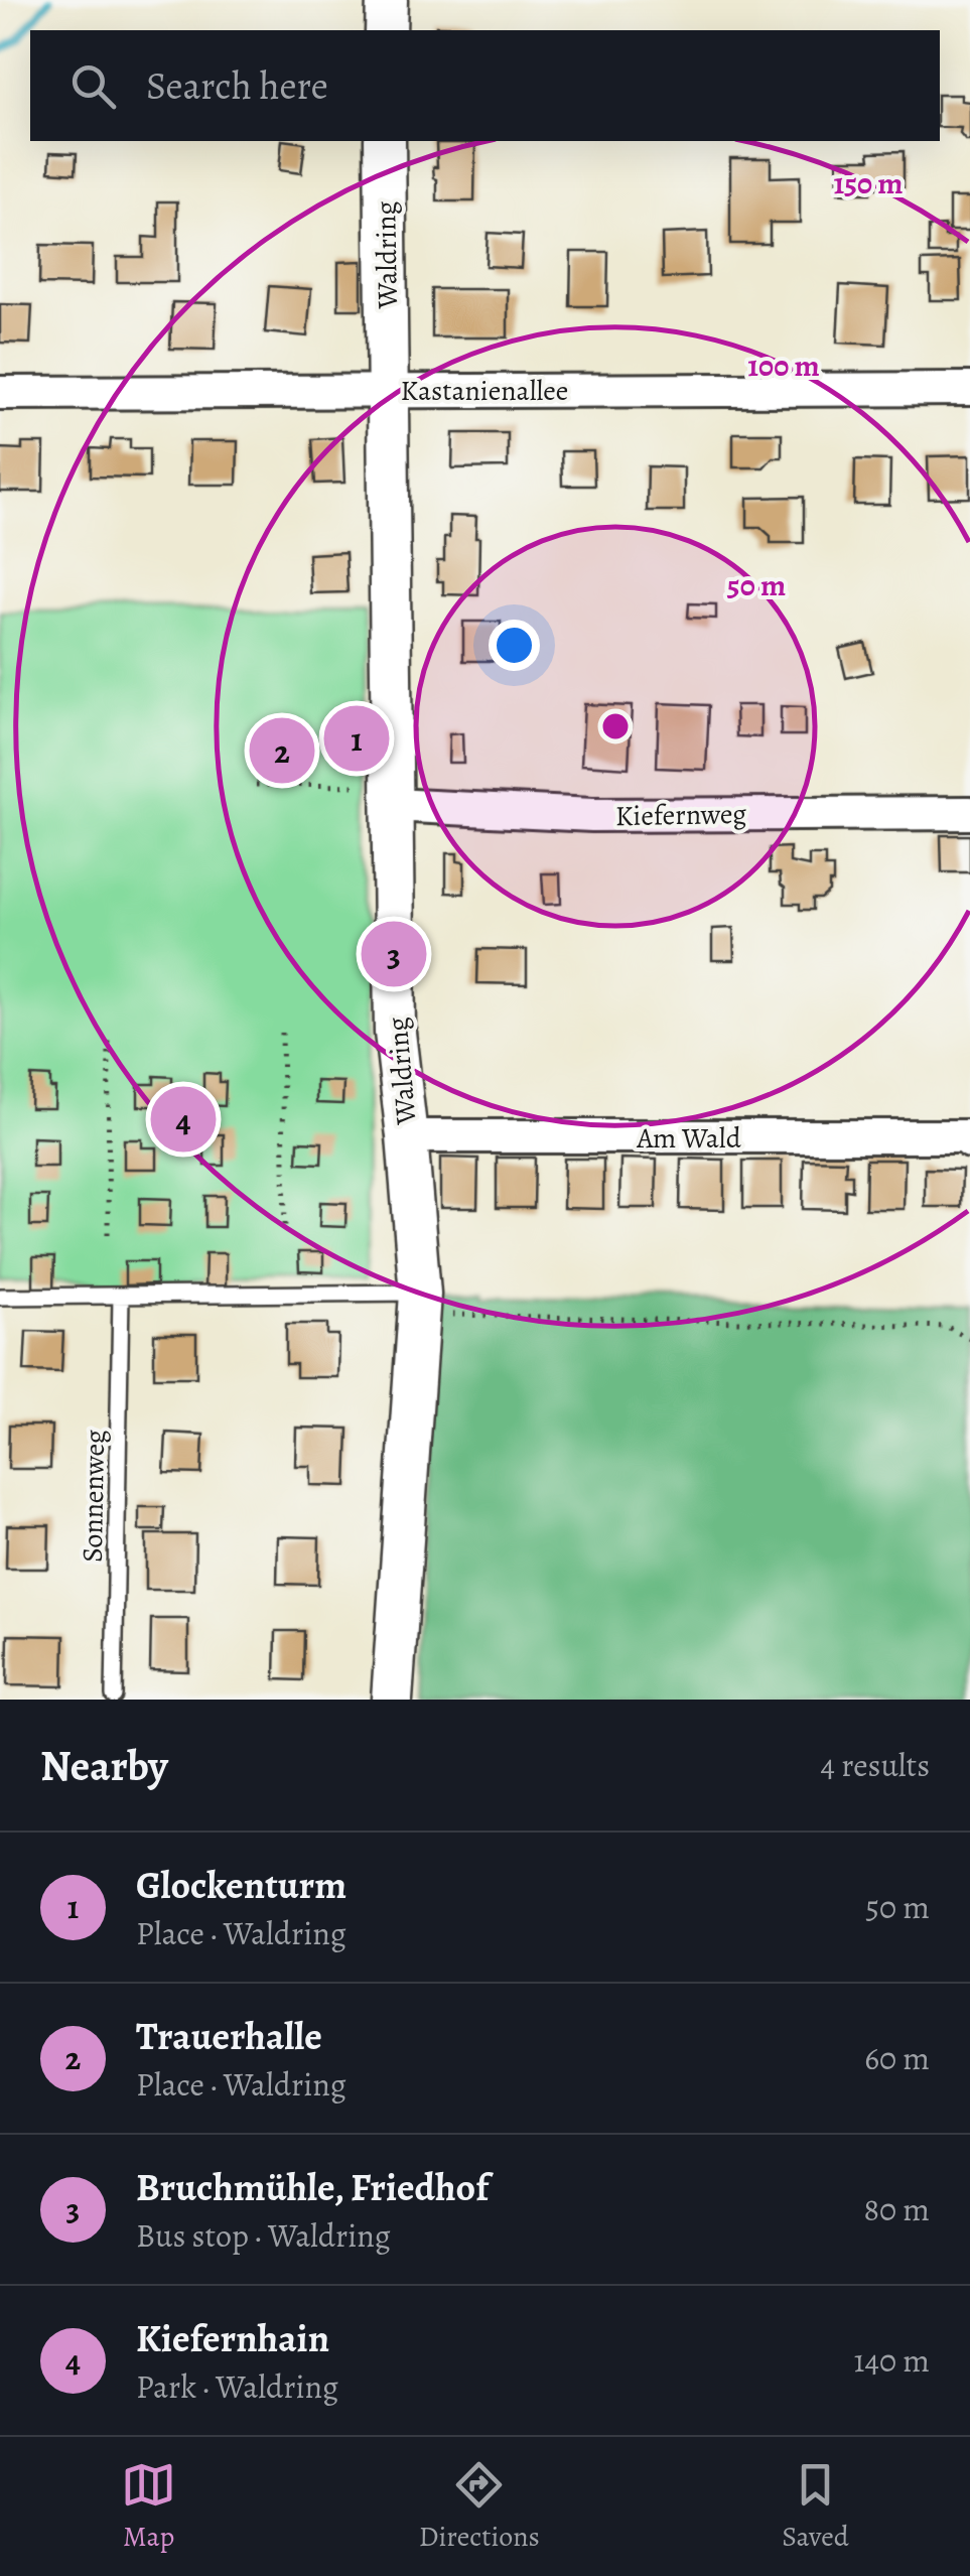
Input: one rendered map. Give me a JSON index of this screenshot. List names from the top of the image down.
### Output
{
  "streets": {
    "street": [
      "Waldring",
      "Kastanienallee",
      "Kiefernweg",
      "Am Wald"
    ],
    "lane": ["Sonnenweg"]
  },
  "crossings": [
    ["Waldring", "Kastanienallee"],
    ["Waldring", "Kiefernweg"],
    ["Waldring", "Am Wald"]
  ],
  "page": {
    "search": "Search here",
    "pins": [
      "1",
      "2",
      "3",
      "4"
    ],
    "heading": ["Nearby", "4 results"],
    "list": [
      {
        "mark": "1",
        "name": "Glockenturm",
        "note": "Place · Waldring",
        "value": "50 m"
      },
      {
        "mark": "2",
        "name": "Trauerhalle",
        "note": "Place · Waldring",
        "value": "60 m"
      },
      {
        "mark": "3",
        "name": "Bruchmühle, Friedhof",
        "note": "Bus stop · Waldring",
        "value": "80 m"
      },
      {
        "mark": "4",
        "name": "Kiefernhain",
        "note": "Park · Waldring",
        "value": "140 m"
      }
    ],
    "nav": ["Map", "Directions", "Saved"]
  },
  "rings": ["150 m", "100 m", "50 m"]
}
